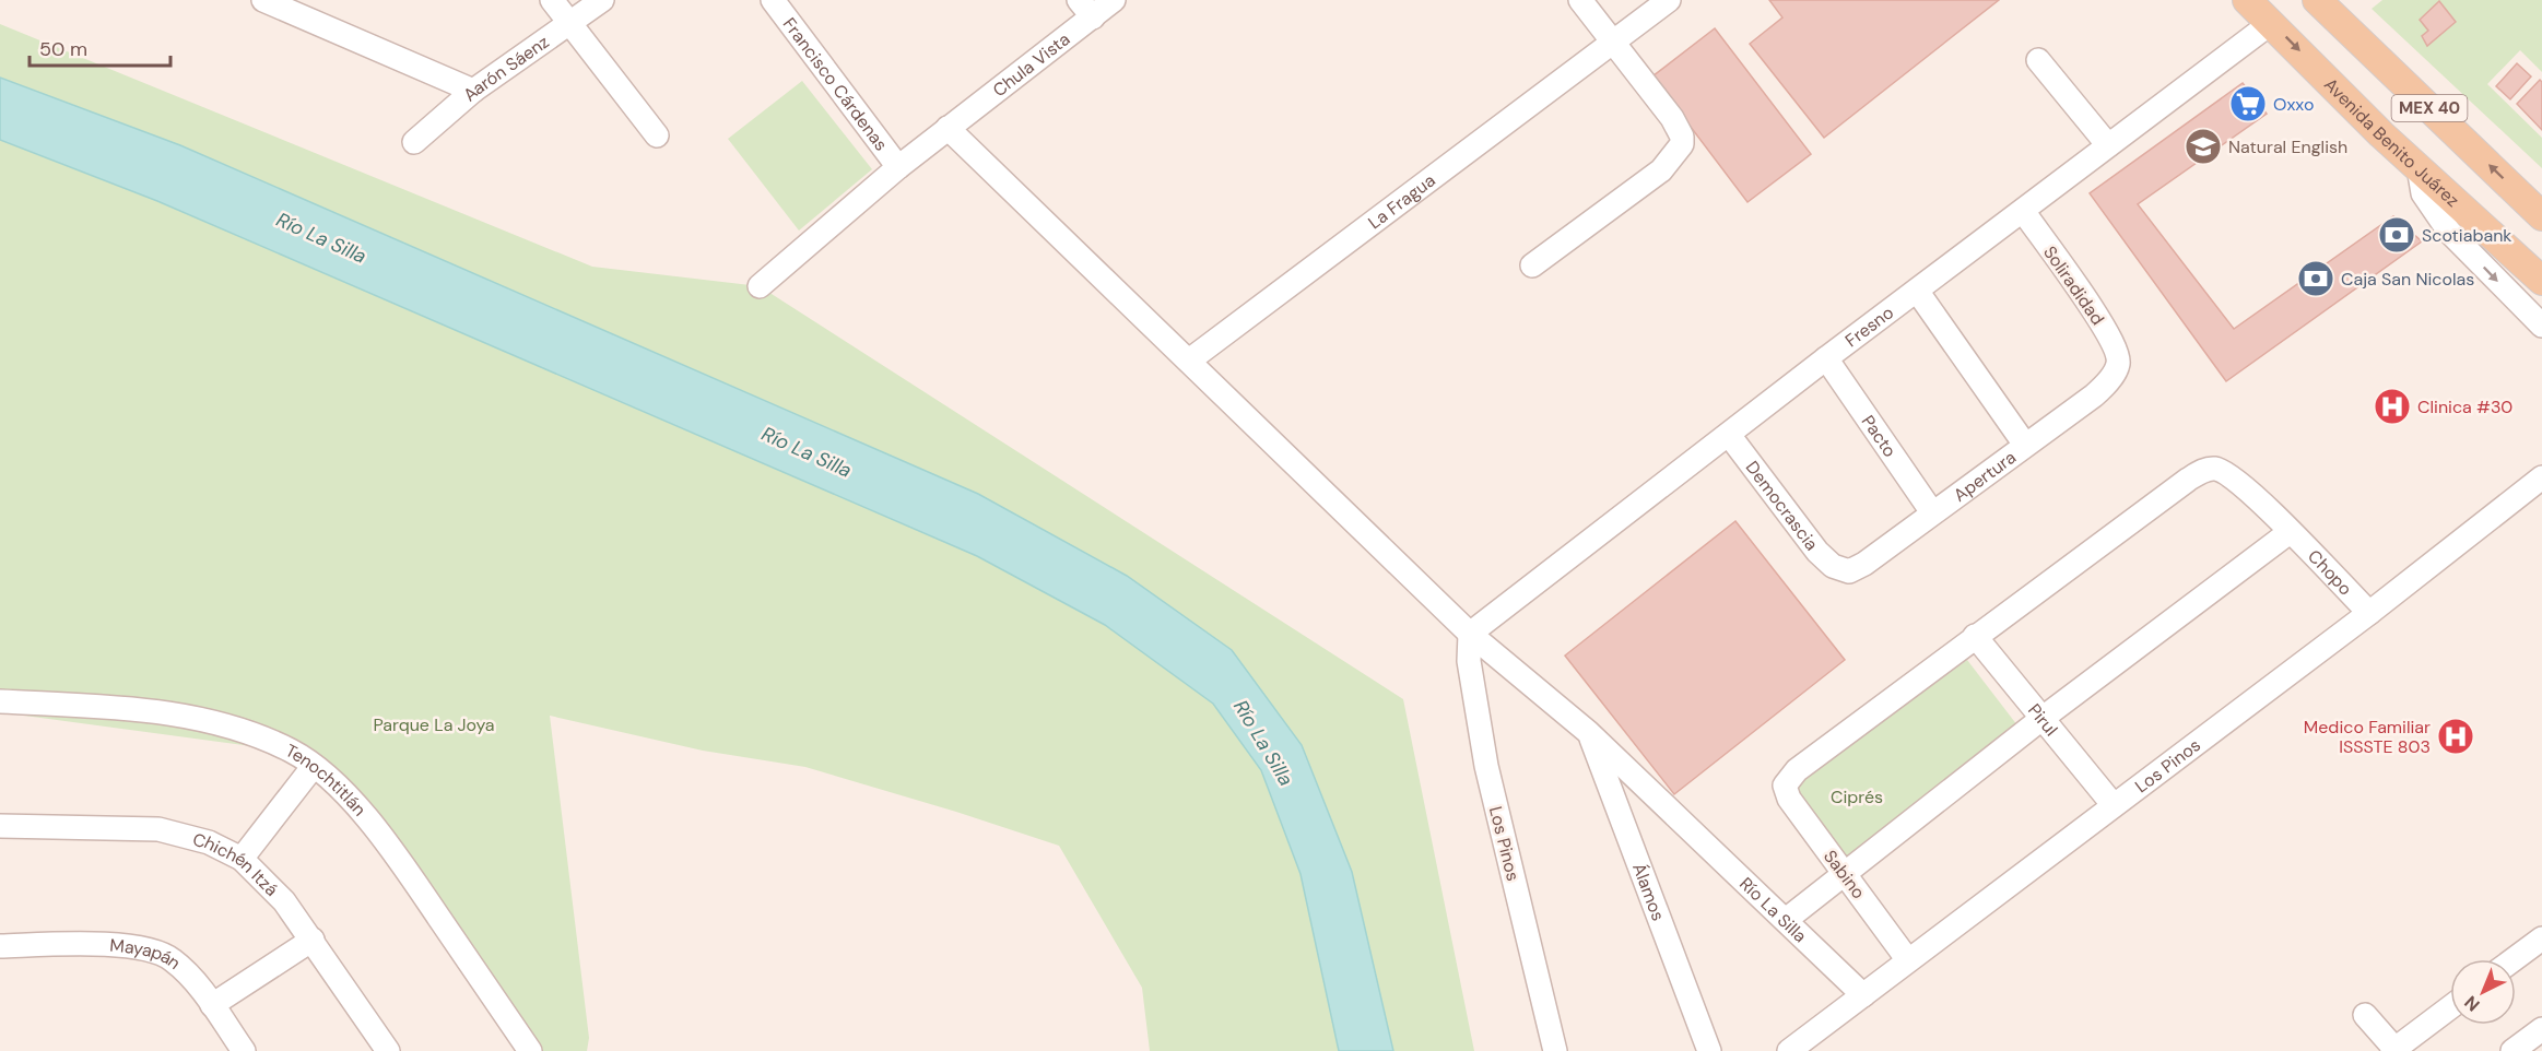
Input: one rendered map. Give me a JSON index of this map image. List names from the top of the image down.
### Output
{
  "streets": {
    "main road": ["MEX 40", "Avenida Benito Juárez"],
    "street": [
      "Chula Vista",
      "Aarón Sáenz",
      "Francisco Cárdenas",
      "La Fragua",
      "Soliradidad",
      "Fresno",
      "Pacto",
      "Apertura",
      "Democrascia",
      "Chopo",
      "Pirul",
      "Los Pinos",
      "Tenochtitlán",
      "Chichén Itzá",
      "Sabino",
      "Álamos",
      "Río La Silla",
      "Mayapán"
    ]
  },
  "crossings": [
    ["Chula Vista", "Río La Silla"],
    ["Avenida Benito Juárez", "Fresno"],
    ["La Fragua", "Río La Silla"],
    ["Soliradidad", "Fresno"],
    ["Soliradidad", "Apertura"],
    ["Fresno", "Pacto"],
    ["Fresno", "Democrascia"],
    ["Fresno", "Los Pinos"],
    ["Fresno", "Río La Silla"],
    ["Pacto", "Apertura"],
    ["Apertura", "Democrascia"],
    ["Chopo", "Los Pinos"],
    ["Pirul", "Los Pinos"],
    ["Pirul", "Sabino"],
    ["Los Pinos", "Sabino"],
    ["Los Pinos", "Río La Silla"],
    ["Álamos", "Río La Silla"]
  ],
  "water": ["Río La Silla"],
  "parks": ["Parque La Joya", "Ciprés"],
  "places": {
    "supermarket": ["Oxxo"],
    "school or university": ["Natural English"],
    "bank": ["Scotiabank", "Caja San Nicolas"],
    "hospital": ["Clinica #30", "Medico Familiar ISSSTE 803"]
  },
  "scale_bar": "50 m",
  "north": "bottom left"
}
